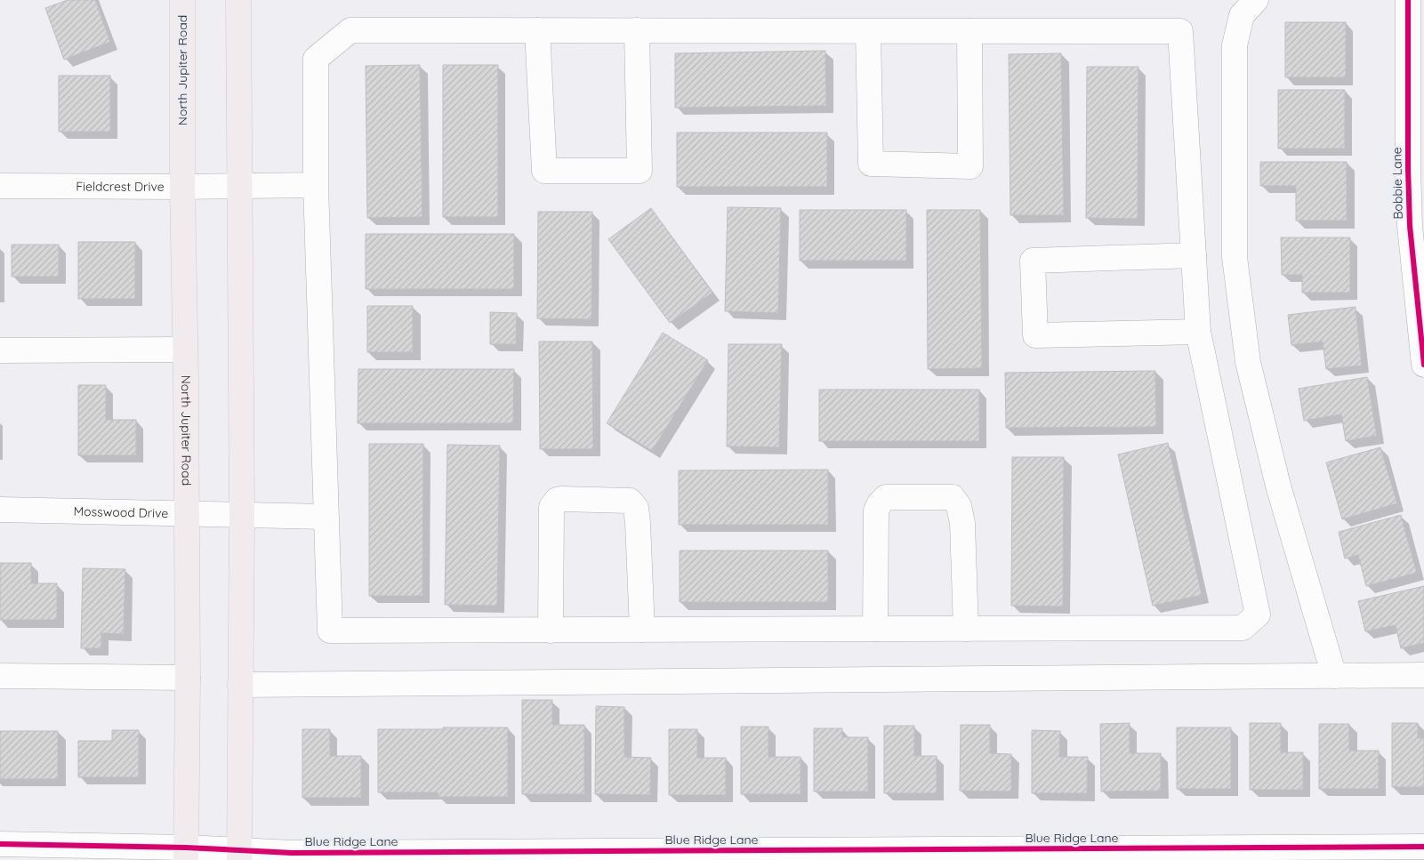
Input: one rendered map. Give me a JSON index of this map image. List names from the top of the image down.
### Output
{
  "streets": {
    "main road": ["North Jupiter Road"],
    "street": [
      "Bobbie Lane",
      "Fieldcrest Drive",
      "Mosswood Drive",
      "Blue Ridge Lane"
    ]
  },
  "crossings": [
    ["North Jupiter Road", "Fieldcrest Drive"],
    ["North Jupiter Road", "Mosswood Drive"],
    ["North Jupiter Road", "Blue Ridge Lane"]
  ]
}
